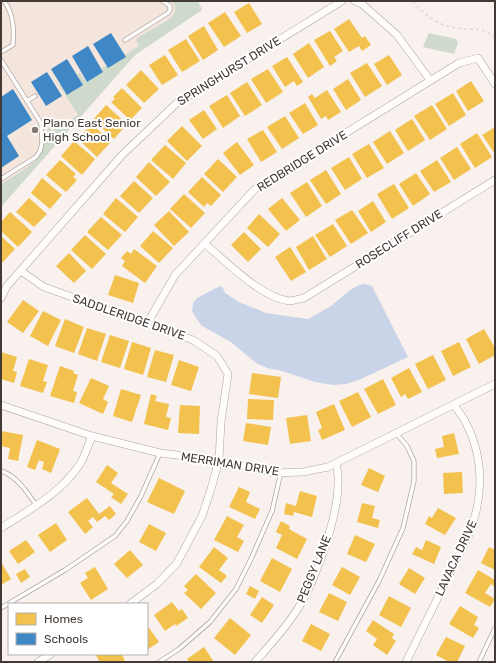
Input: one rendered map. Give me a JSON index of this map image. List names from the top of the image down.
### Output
{
  "streets": {
    "street": [
      "SPRINGHURST DRIVE",
      "REDBRIDGE DRIVE",
      "ROSECLIFF DRIVE",
      "SADDLERIDGE DRIVE",
      "MERRIMAN DRIVE",
      "LAVACA DRIVE",
      "PEGGY LANE"
    ]
  },
  "crossings": [
    ["SPRINGHURST DRIVE", "SADDLERIDGE DRIVE"],
    ["REDBRIDGE DRIVE", "ROSECLIFF DRIVE"],
    ["REDBRIDGE DRIVE", "SADDLERIDGE DRIVE"],
    ["SADDLERIDGE DRIVE", "MERRIMAN DRIVE"],
    ["MERRIMAN DRIVE", "LAVACA DRIVE"],
    ["MERRIMAN DRIVE", "PEGGY LANE"]
  ],
  "places": ["Plano East Senior High School"],
  "legend": ["Homes", "Schools"]
}
